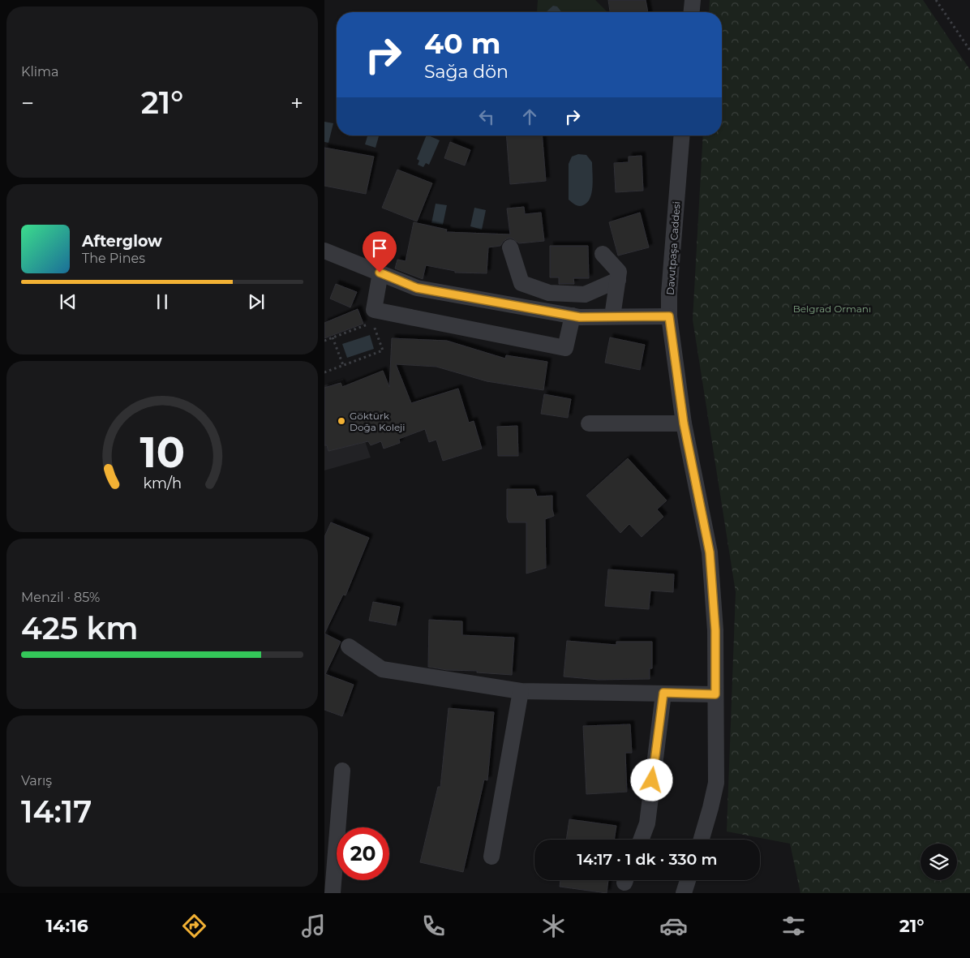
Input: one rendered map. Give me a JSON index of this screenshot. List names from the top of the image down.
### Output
{
  "streets": {
    "street": ["Davutpaşa Caddesi"]
  },
  "parks": ["Belgrad Ormanı"],
  "places": ["Göktürk Doğa Koleji"],
  "page": {
    "tile": [
      "Klima",
      ["Menzil · 85%", "425 km"],
      ["Varış", "14:17"]
    ],
    "turn": ["40 m", "Sağa dön"],
    "heat": ["−", "21°", "+"],
    "song": ["Afterglow", "The Pines"],
    "limit": "20",
    "trip": "14:17 · 1 dk · 330 m",
    "tabs": ["14:16", "21°"],
    "gauge": ["10", "km/h"]
  }
}
